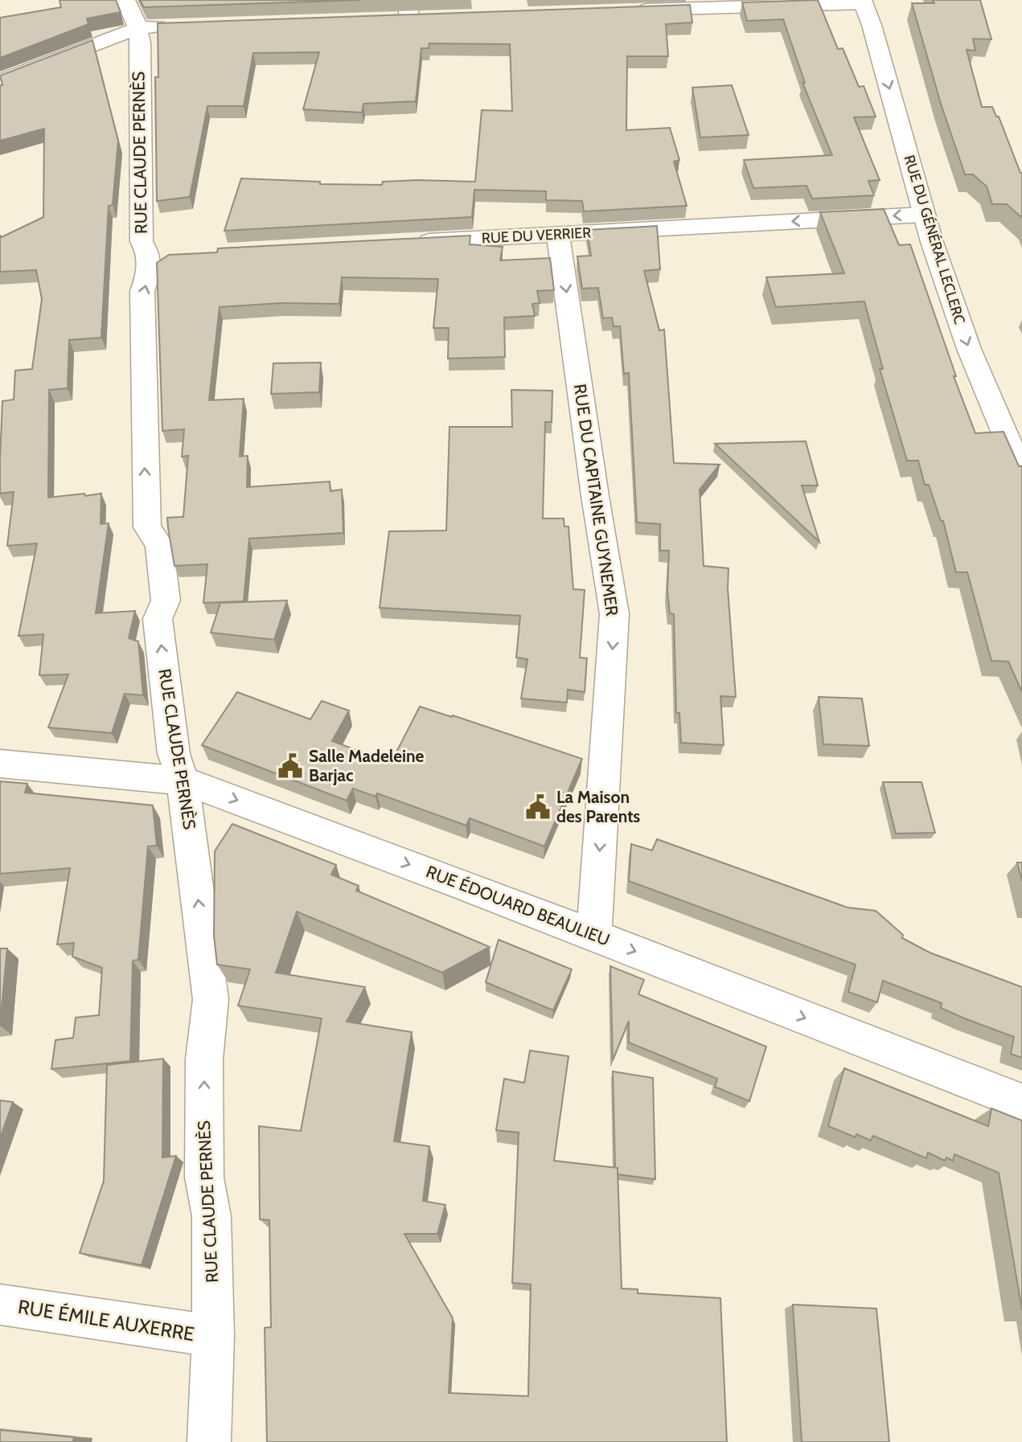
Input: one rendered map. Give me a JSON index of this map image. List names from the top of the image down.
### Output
{
  "streets": {
    "street": [
      "RUE CLAUDE PERNÈS",
      "RUE DU VERRIER",
      "RUE DU GÉNÉRAL LECLERC",
      "RUE DU CAPITAINE GUYNEMER",
      "RUE ÉDOUARD BEAULIEU",
      "RUE ÉMILE AUXERRE"
    ]
  },
  "crossings": [
    ["RUE CLAUDE PERNÈS", "RUE ÉDOUARD BEAULIEU"],
    ["RUE CLAUDE PERNÈS", "RUE ÉMILE AUXERRE"],
    ["RUE DU VERRIER", "RUE DU GÉNÉRAL LECLERC"],
    ["RUE DU VERRIER", "RUE DU CAPITAINE GUYNEMER"],
    ["RUE DU CAPITAINE GUYNEMER", "RUE ÉDOUARD BEAULIEU"]
  ],
  "one_way": [
    "RUE CLAUDE PERNÈS",
    "RUE DU GÉNÉRAL LECLERC",
    "RUE DU CAPITAINE GUYNEMER",
    "RUE ÉDOUARD BEAULIEU"
  ],
  "places": {
    "public building": ["Salle Madeleine Barjac", "La Maison des Parents"]
  }
}
